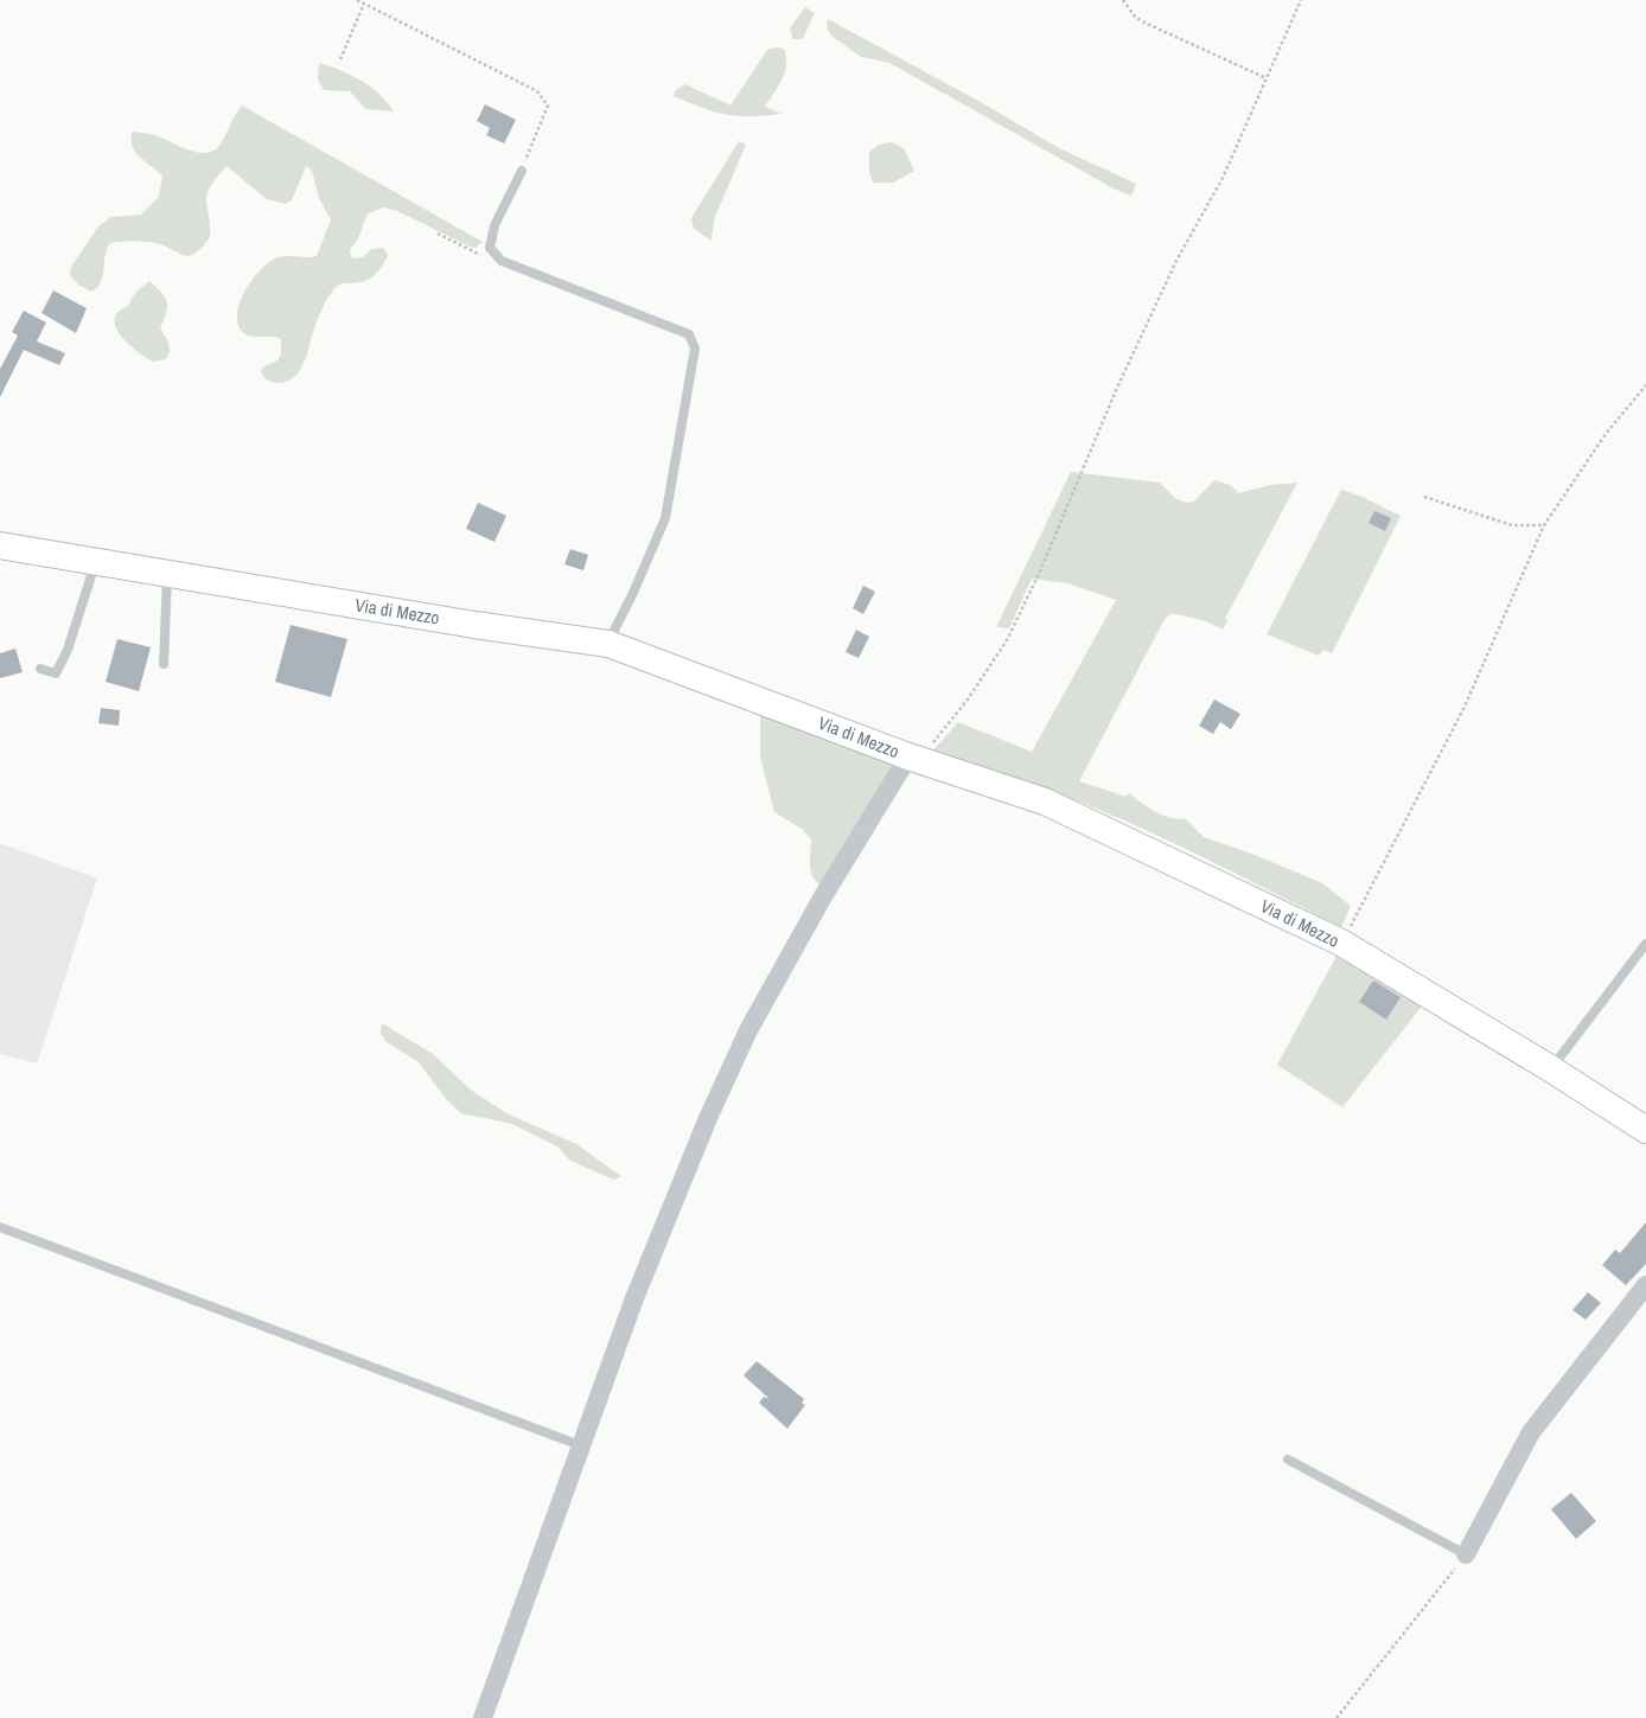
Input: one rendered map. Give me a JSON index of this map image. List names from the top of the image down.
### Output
{
  "streets": {
    "main road": ["Via di Mezzo"]
  }
}
